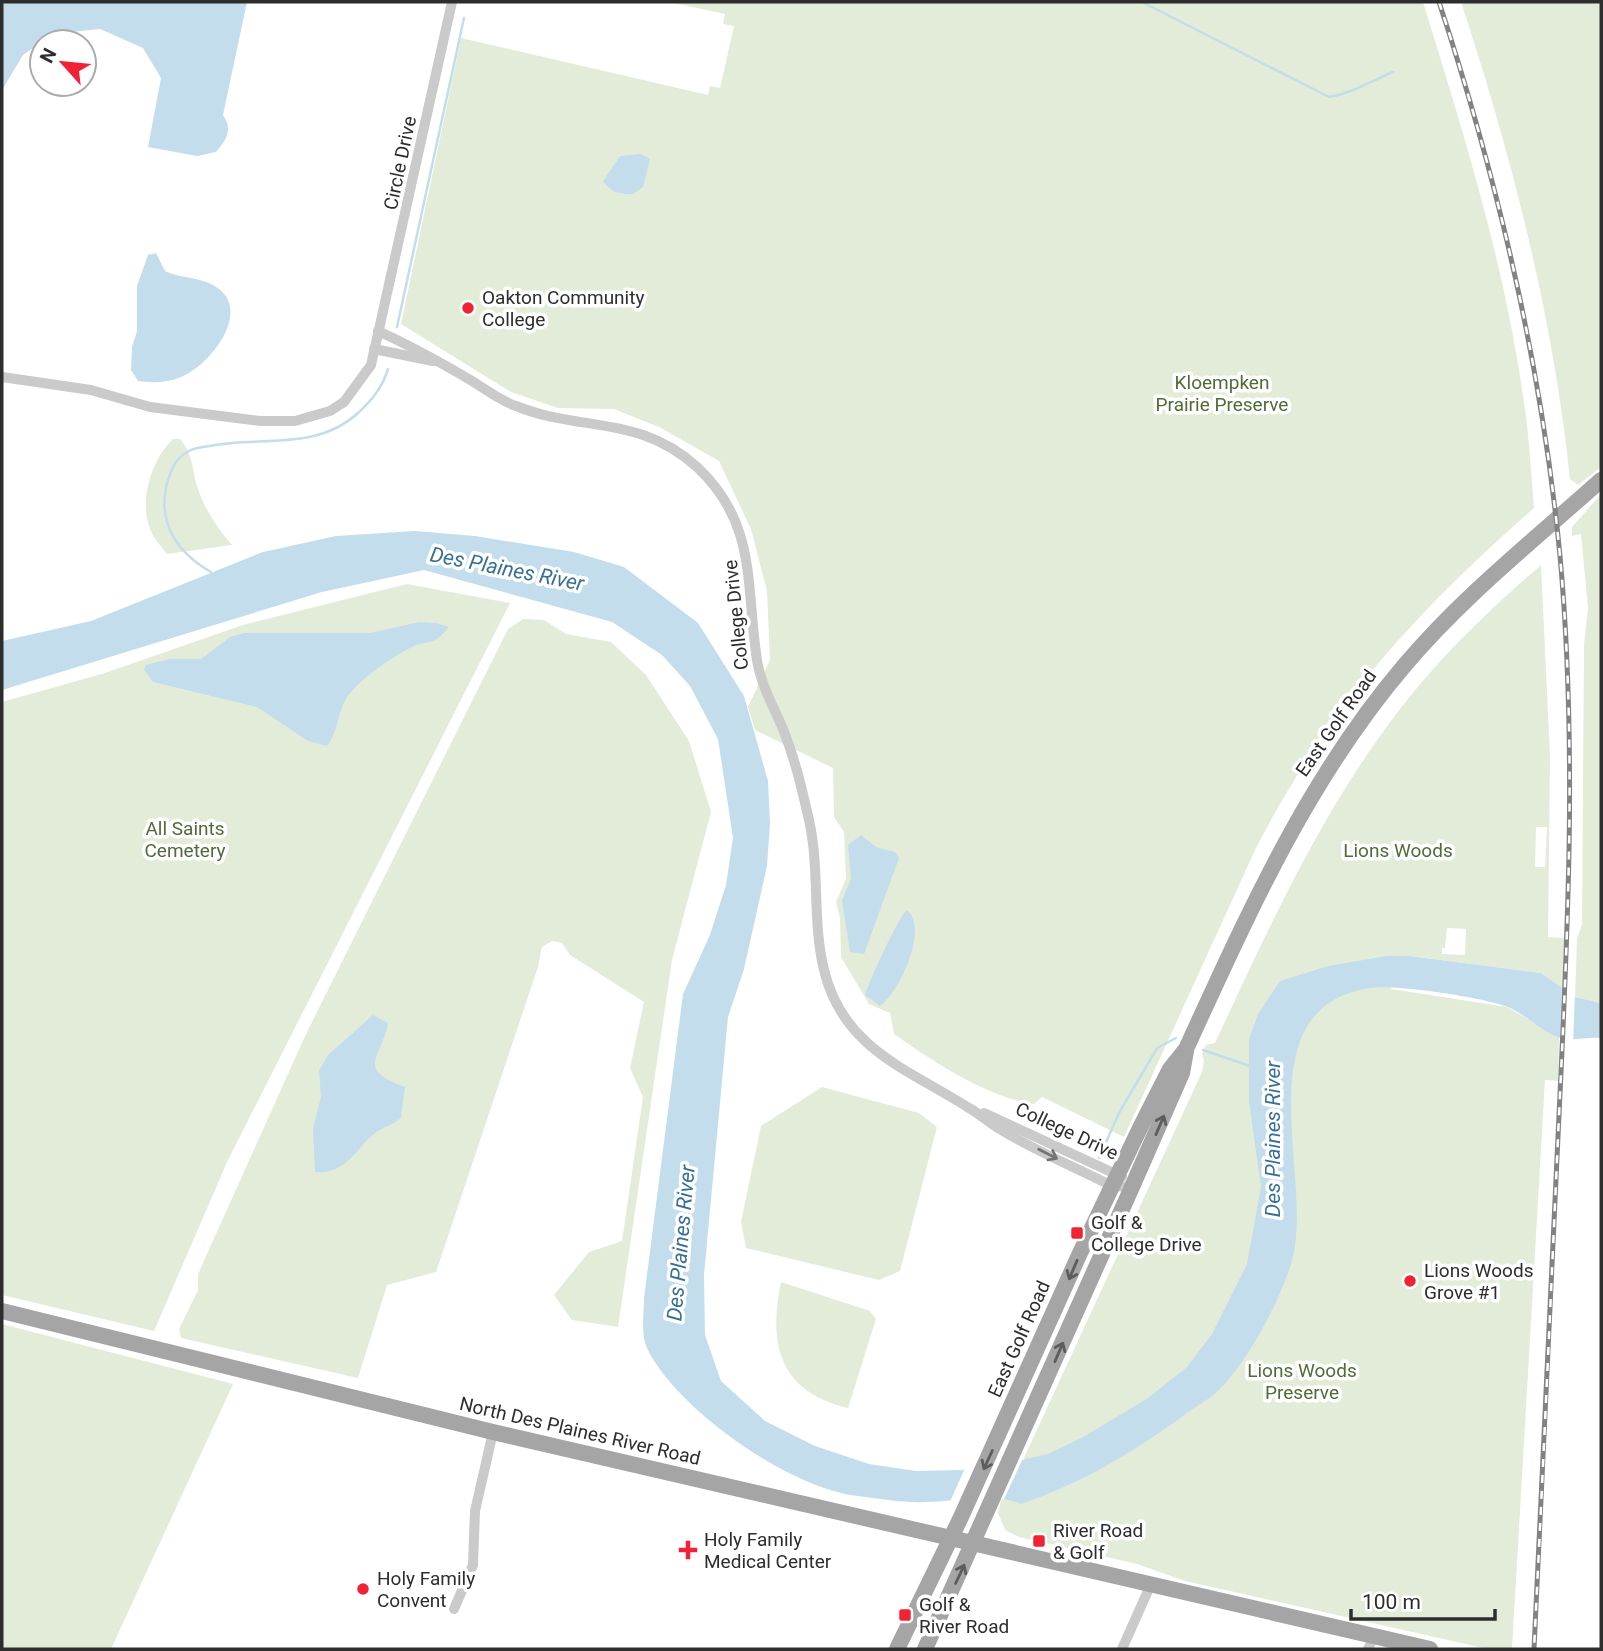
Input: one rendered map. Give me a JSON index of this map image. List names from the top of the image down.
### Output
{
  "streets": {
    "main road": ["East Golf Road", "North Des Plaines River Road"],
    "street": ["Circle Drive", "College Drive"]
  },
  "crossings": [
    ["Circle Drive", "College Drive"],
    ["College Drive", "East Golf Road"],
    ["East Golf Road", "North Des Plaines River Road"]
  ],
  "water": ["Des Plaines River"],
  "parks": [
    "Kloempken Prairie Preserve",
    "All Saints Cemetery",
    "Lions Woods",
    "Lions Woods Preserve"
  ],
  "places": {
    "other": ["Oakton Community College", "Lions Woods Grove #1", "Holy Family Convent"],
    "transit": ["Golf & College Drive", "River Road & Golf", "Golf & River Road"],
    "health": ["Holy Family Medical Center"]
  },
  "scale_bar": "100 m",
  "north": "top left"
}
